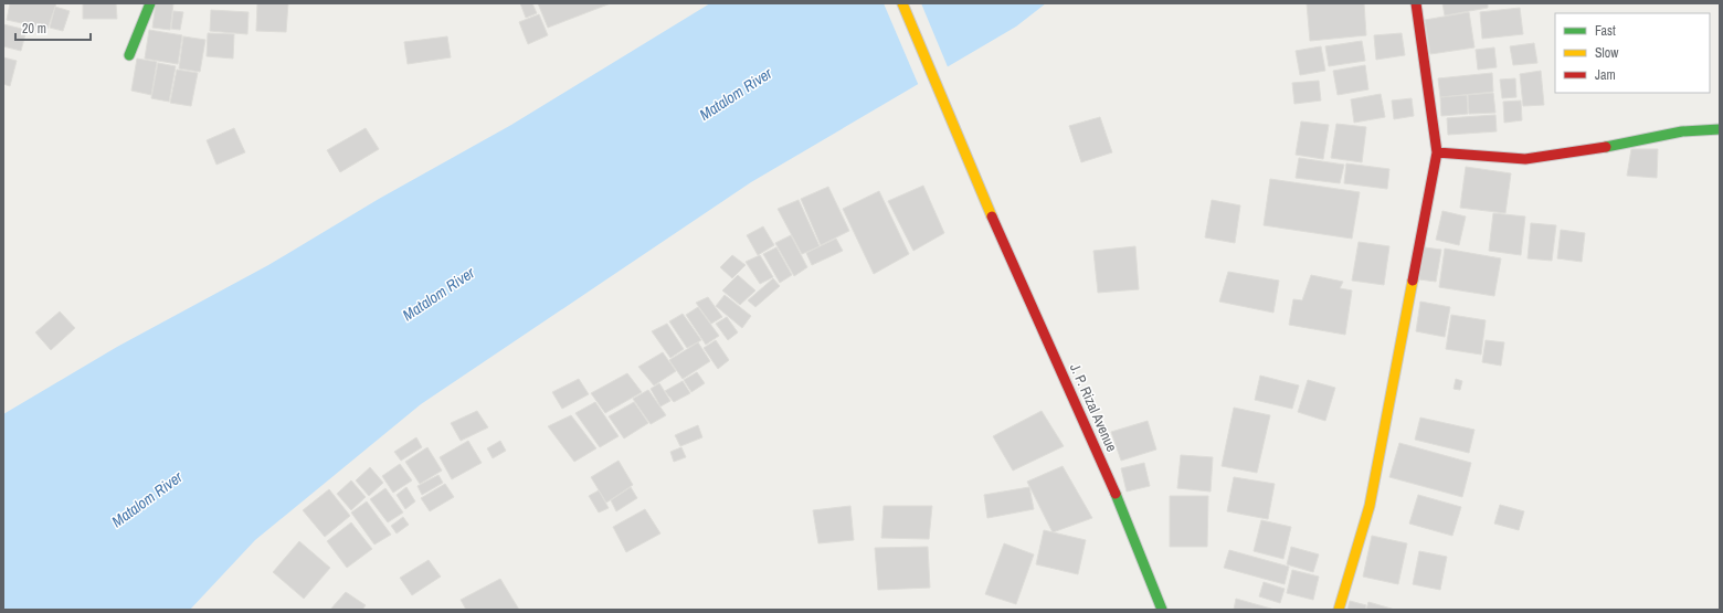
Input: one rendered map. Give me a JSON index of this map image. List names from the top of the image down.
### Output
{
  "streets": {
    "street": ["J. P. Rizal Avenue"]
  },
  "water": ["Matalom River"],
  "legend": ["Fast", "Slow", "Jam"],
  "scale_bar": "20 m"
}
